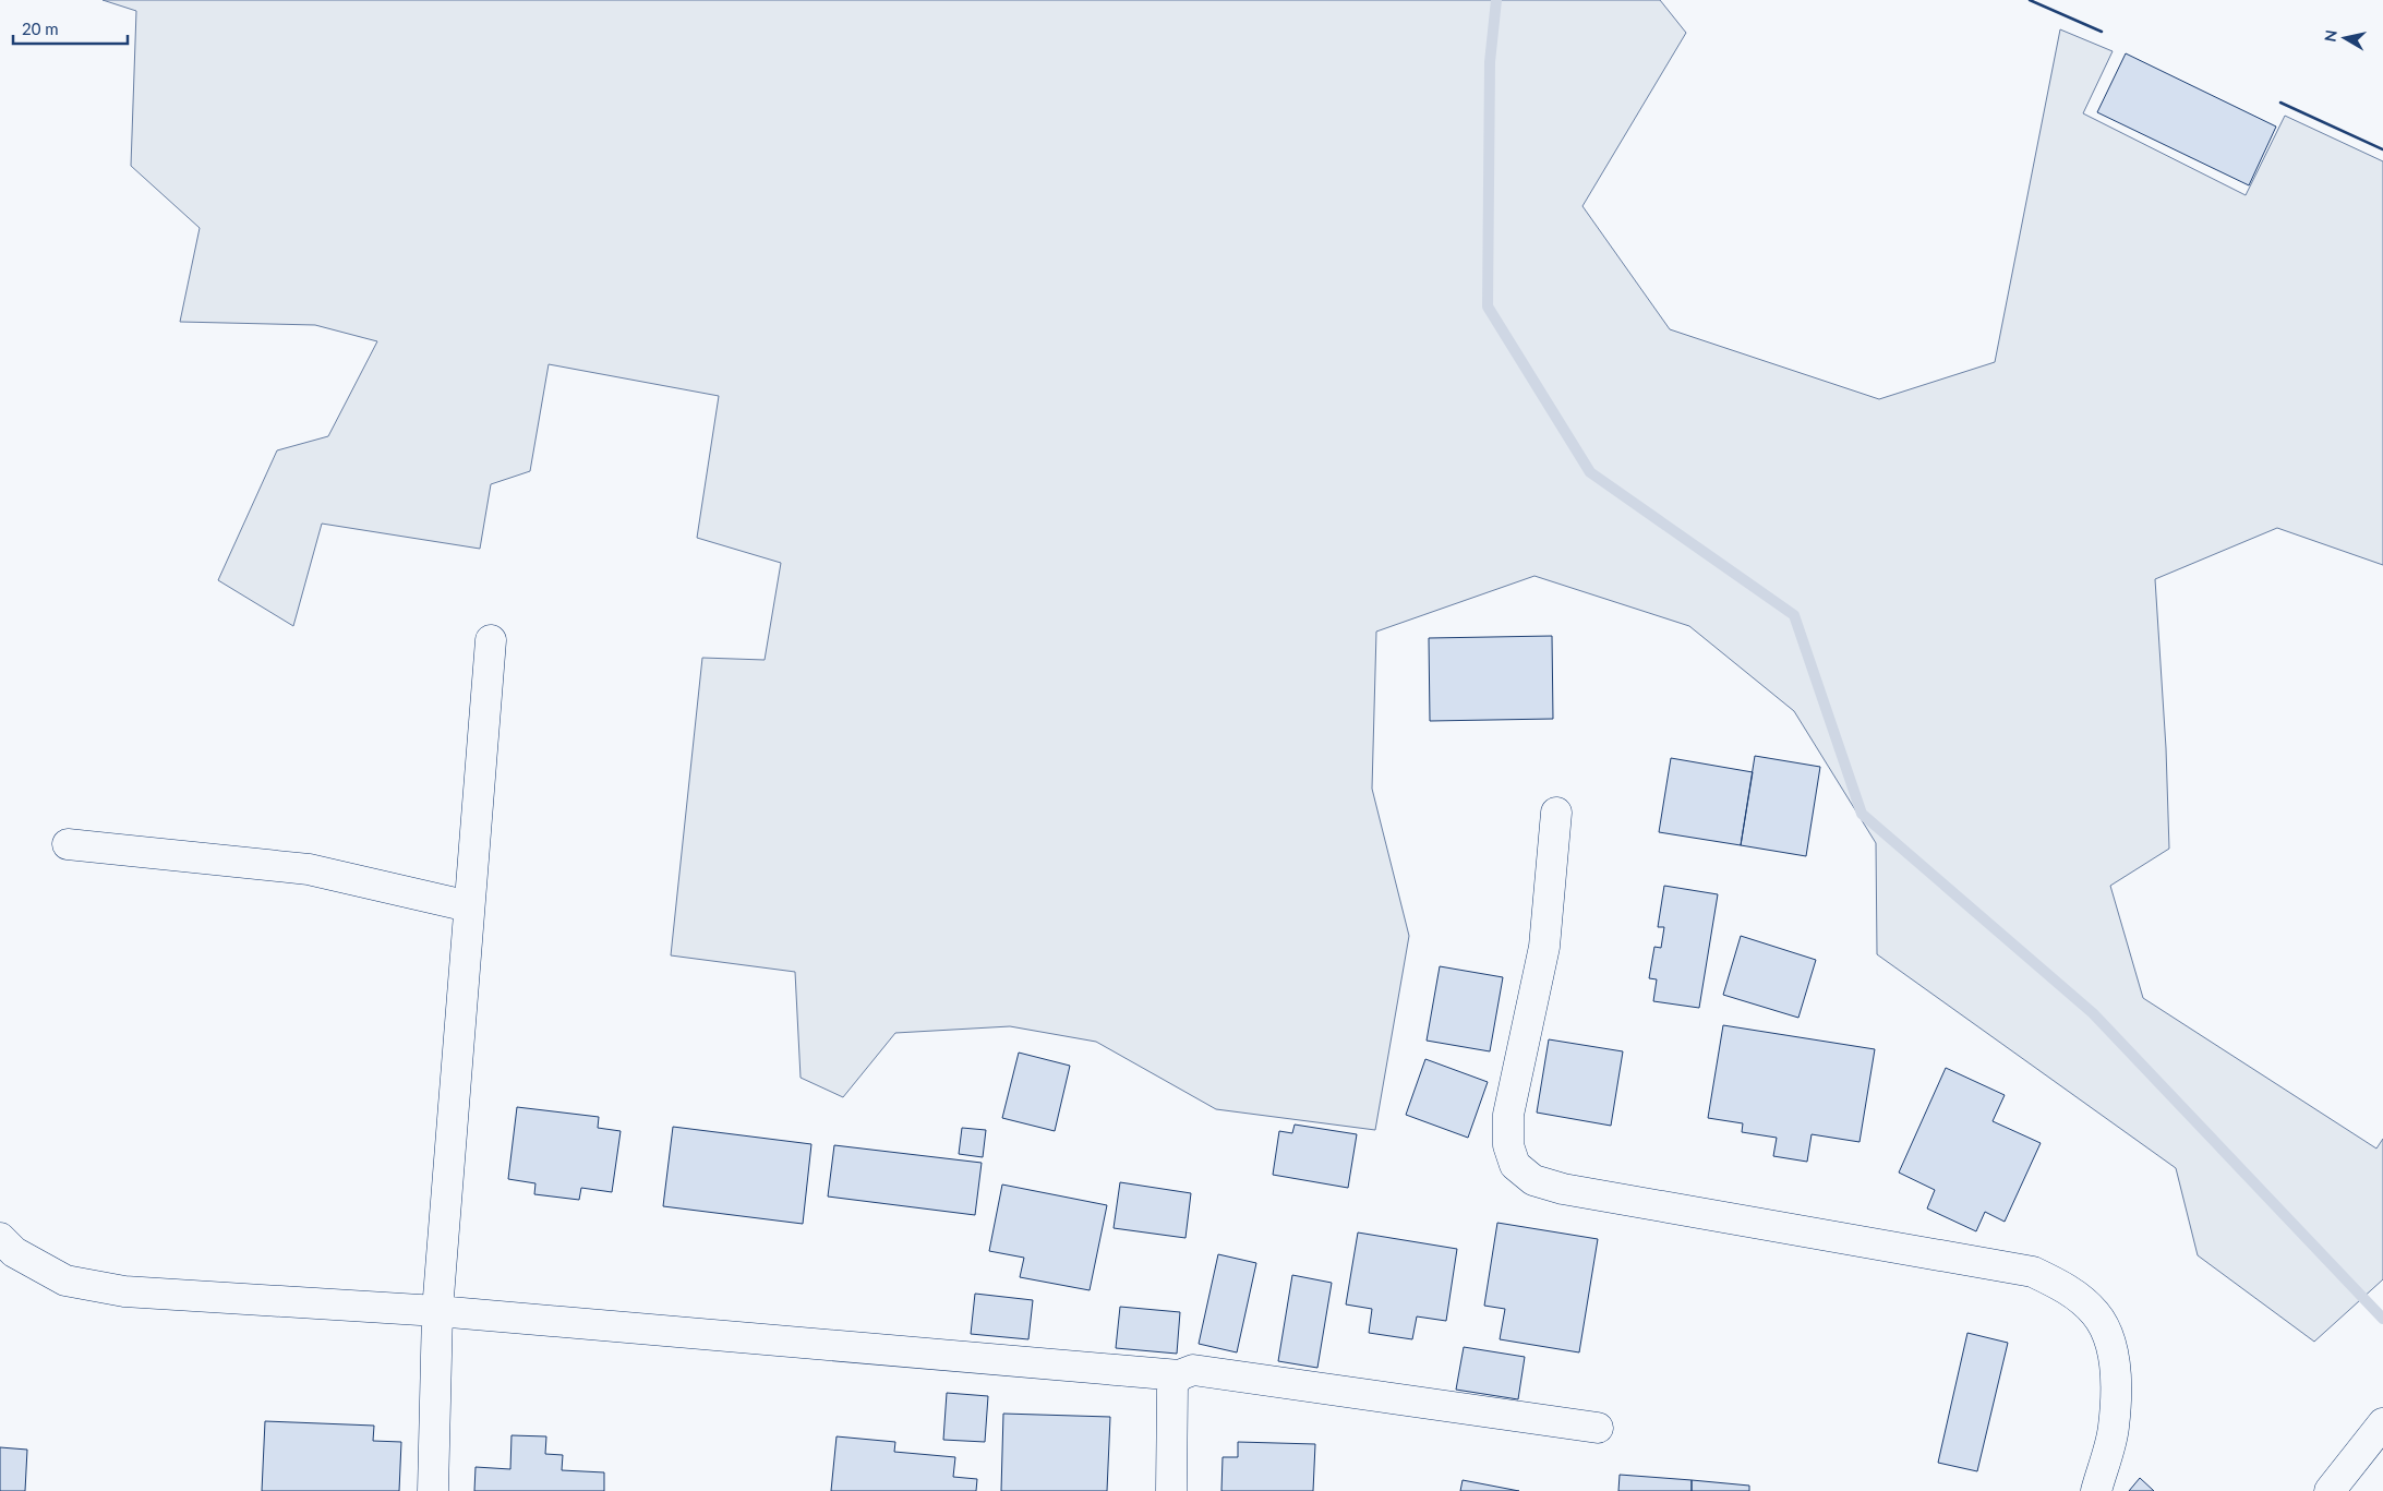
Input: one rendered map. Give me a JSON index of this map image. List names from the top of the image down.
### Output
{
  "scale_bar": "20 m",
  "north": "left"
}
